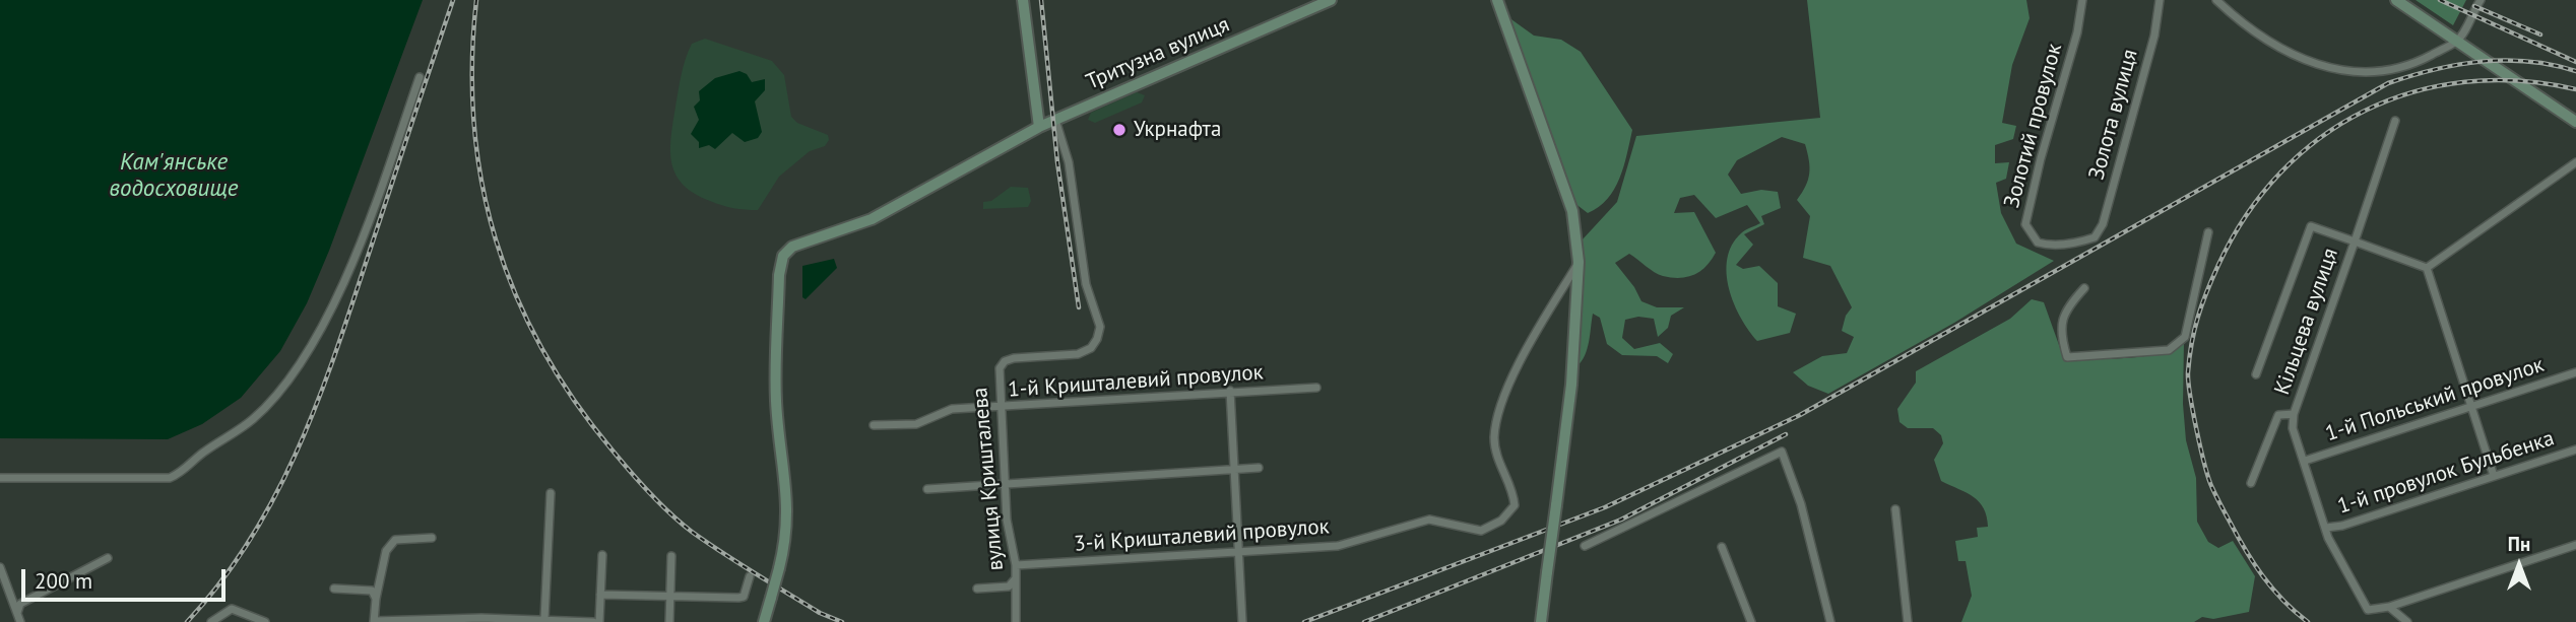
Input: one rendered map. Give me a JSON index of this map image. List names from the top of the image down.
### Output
{
  "streets": {
    "main road": ["Тритузна вулиця"],
    "street": [
      "Золота вулиця",
      "Золотий провулок",
      "Кільцева вулиця",
      "1-й Кришталевий провулок",
      "1-й Польський провулок",
      "1-й провулок Бульбенка",
      "вулиця Кришталева",
      "3-й Кришталевий провулок"
    ]
  },
  "crossings": [
    ["Тритузна вулиця", "вулиця Кришталева"],
    ["Золота вулиця", "Золотий провулок"],
    ["Кільцева вулиця", "1-й Польський провулок"],
    ["Кільцева вулиця", "1-й провулок Бульбенка"],
    ["1-й Кришталевий провулок", "вулиця Кришталева"],
    ["вулиця Кришталева", "3-й Кришталевий провулок"]
  ],
  "water": ["Кам'янське водосховище"],
  "places": ["Укрнафта"],
  "scale_bar": "200 m",
  "north": "top"
}
